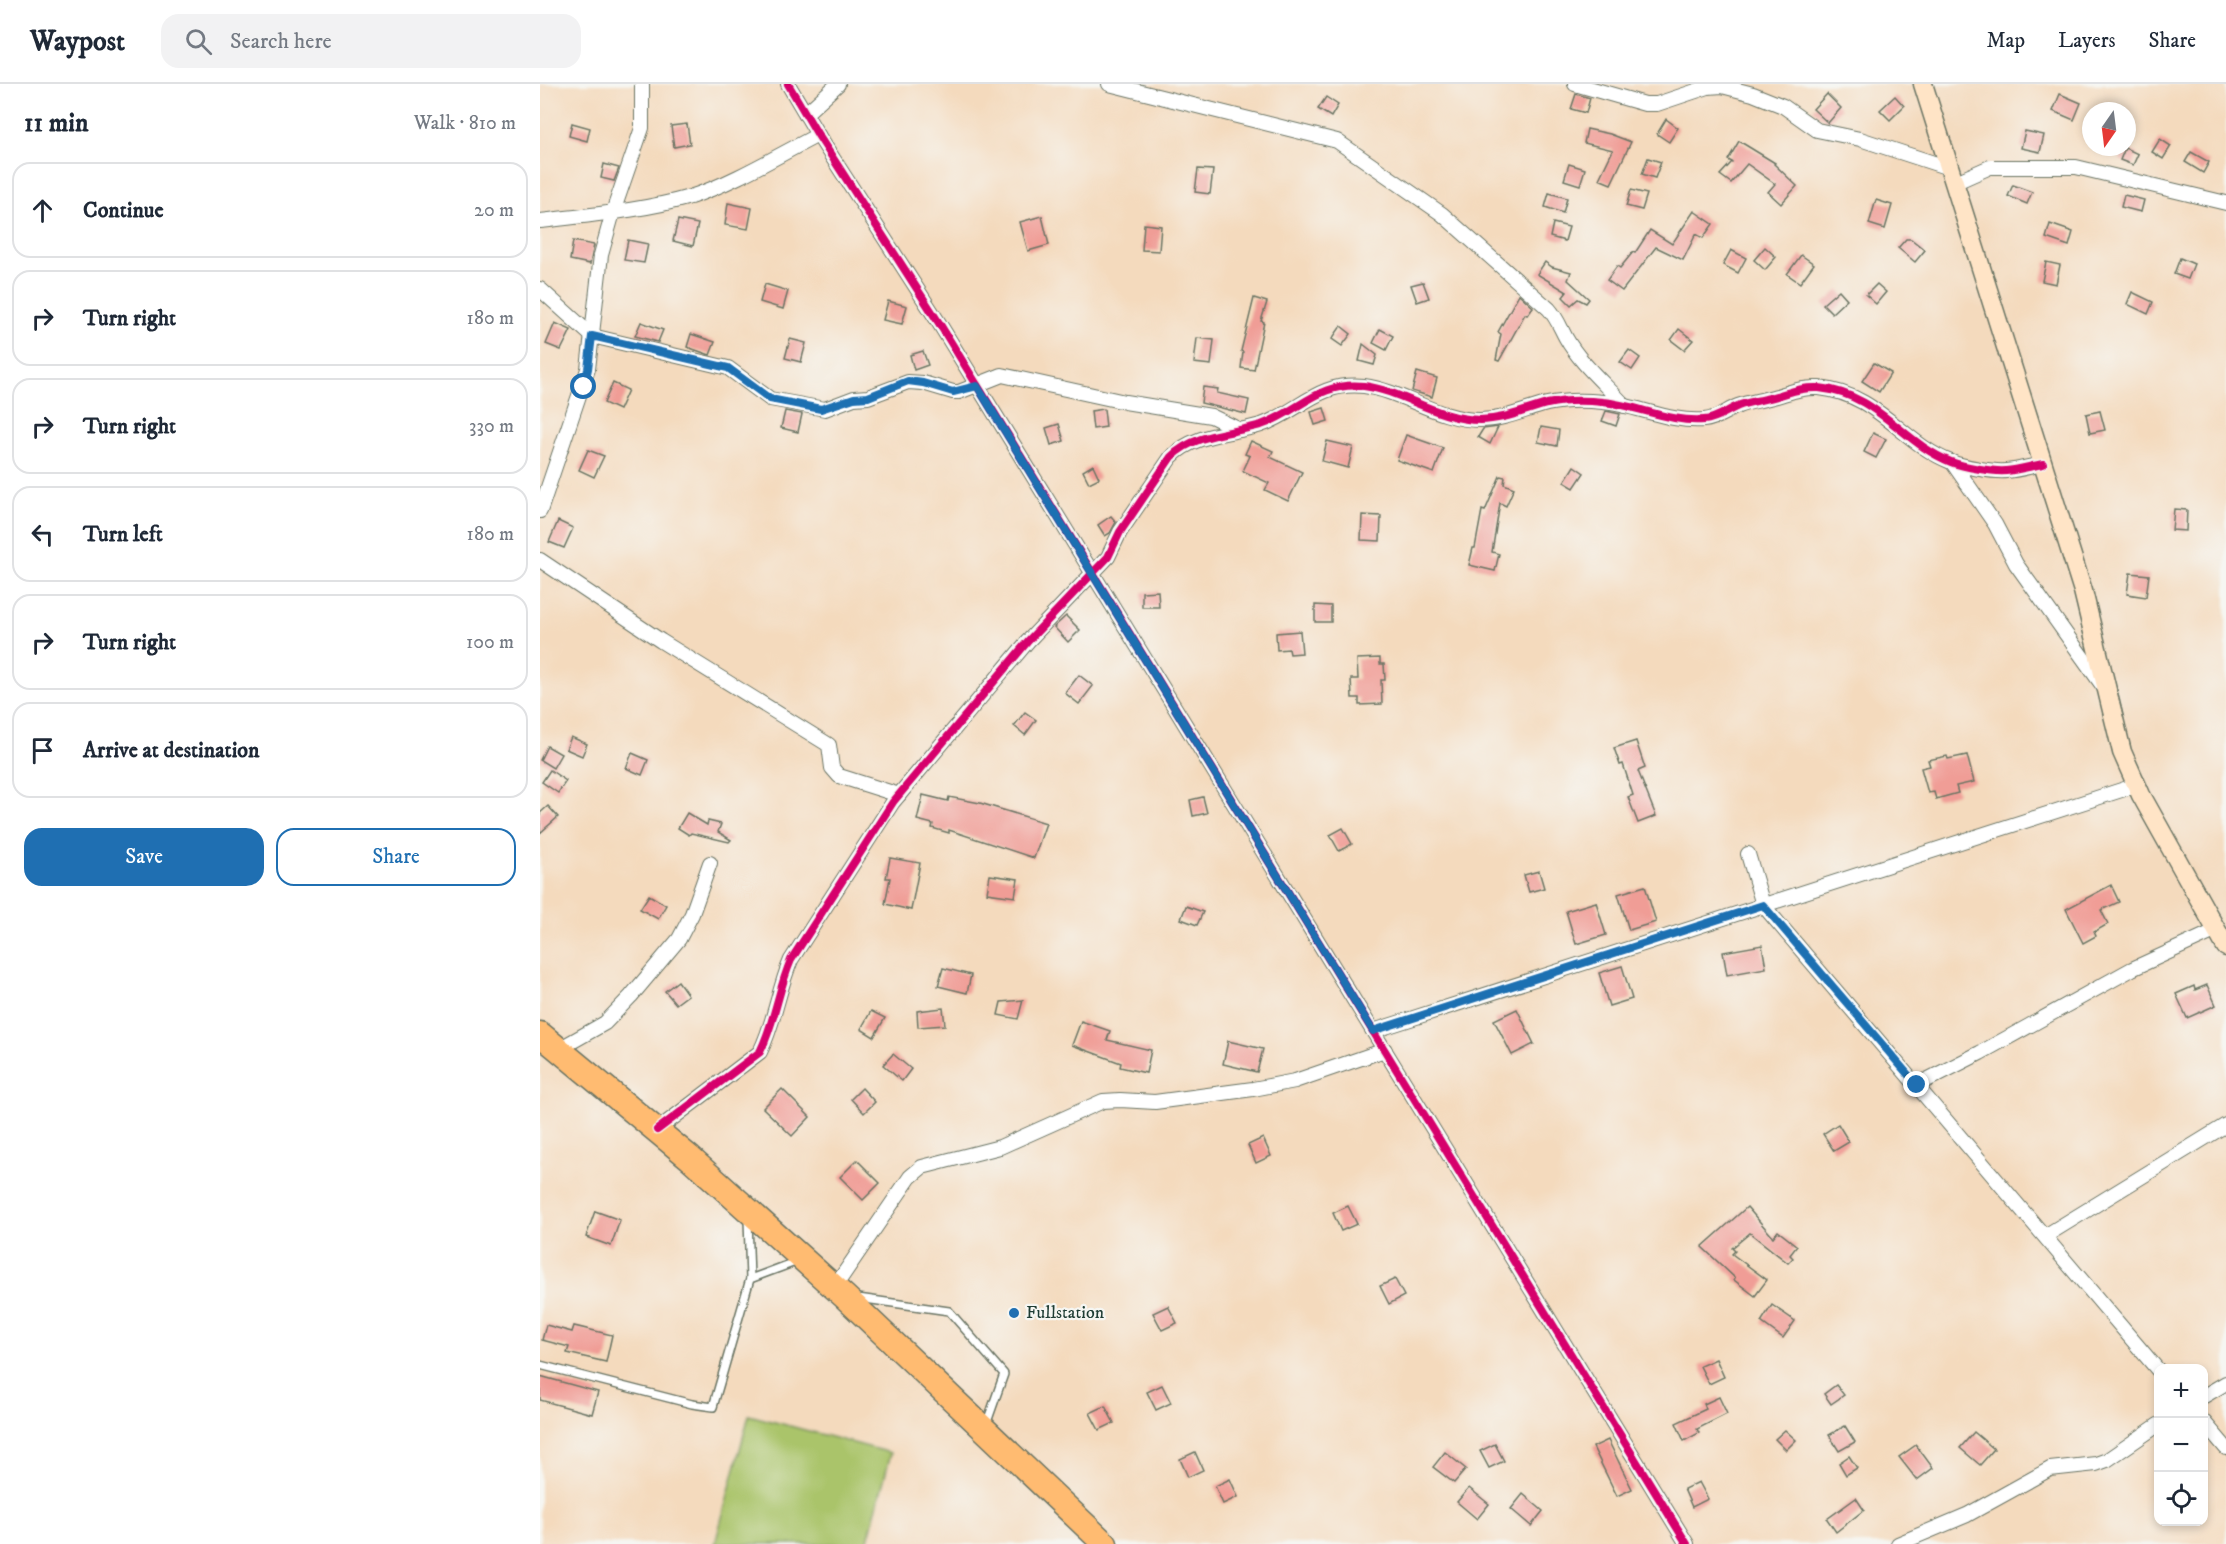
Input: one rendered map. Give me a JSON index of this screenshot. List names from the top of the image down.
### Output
{
  "places": ["Fullstation"],
  "north": "bottom",
  "page": {
    "header": "Waypost",
    "search": "Search here",
    "nav": ["Map", "Layers", "Share"],
    "heading": ["11 min", "Walk · 810 m"],
    "list": [
      ["Continue", "20 m"],
      ["Turn right", "180 m"],
      ["Turn right", "330 m"],
      ["Turn left", "180 m"],
      ["Turn right", "100 m"],
      "Arrive at destination"
    ],
    "buttons": ["Save", "Share"],
    "map_buttons": ["+", "−"]
  }
}
